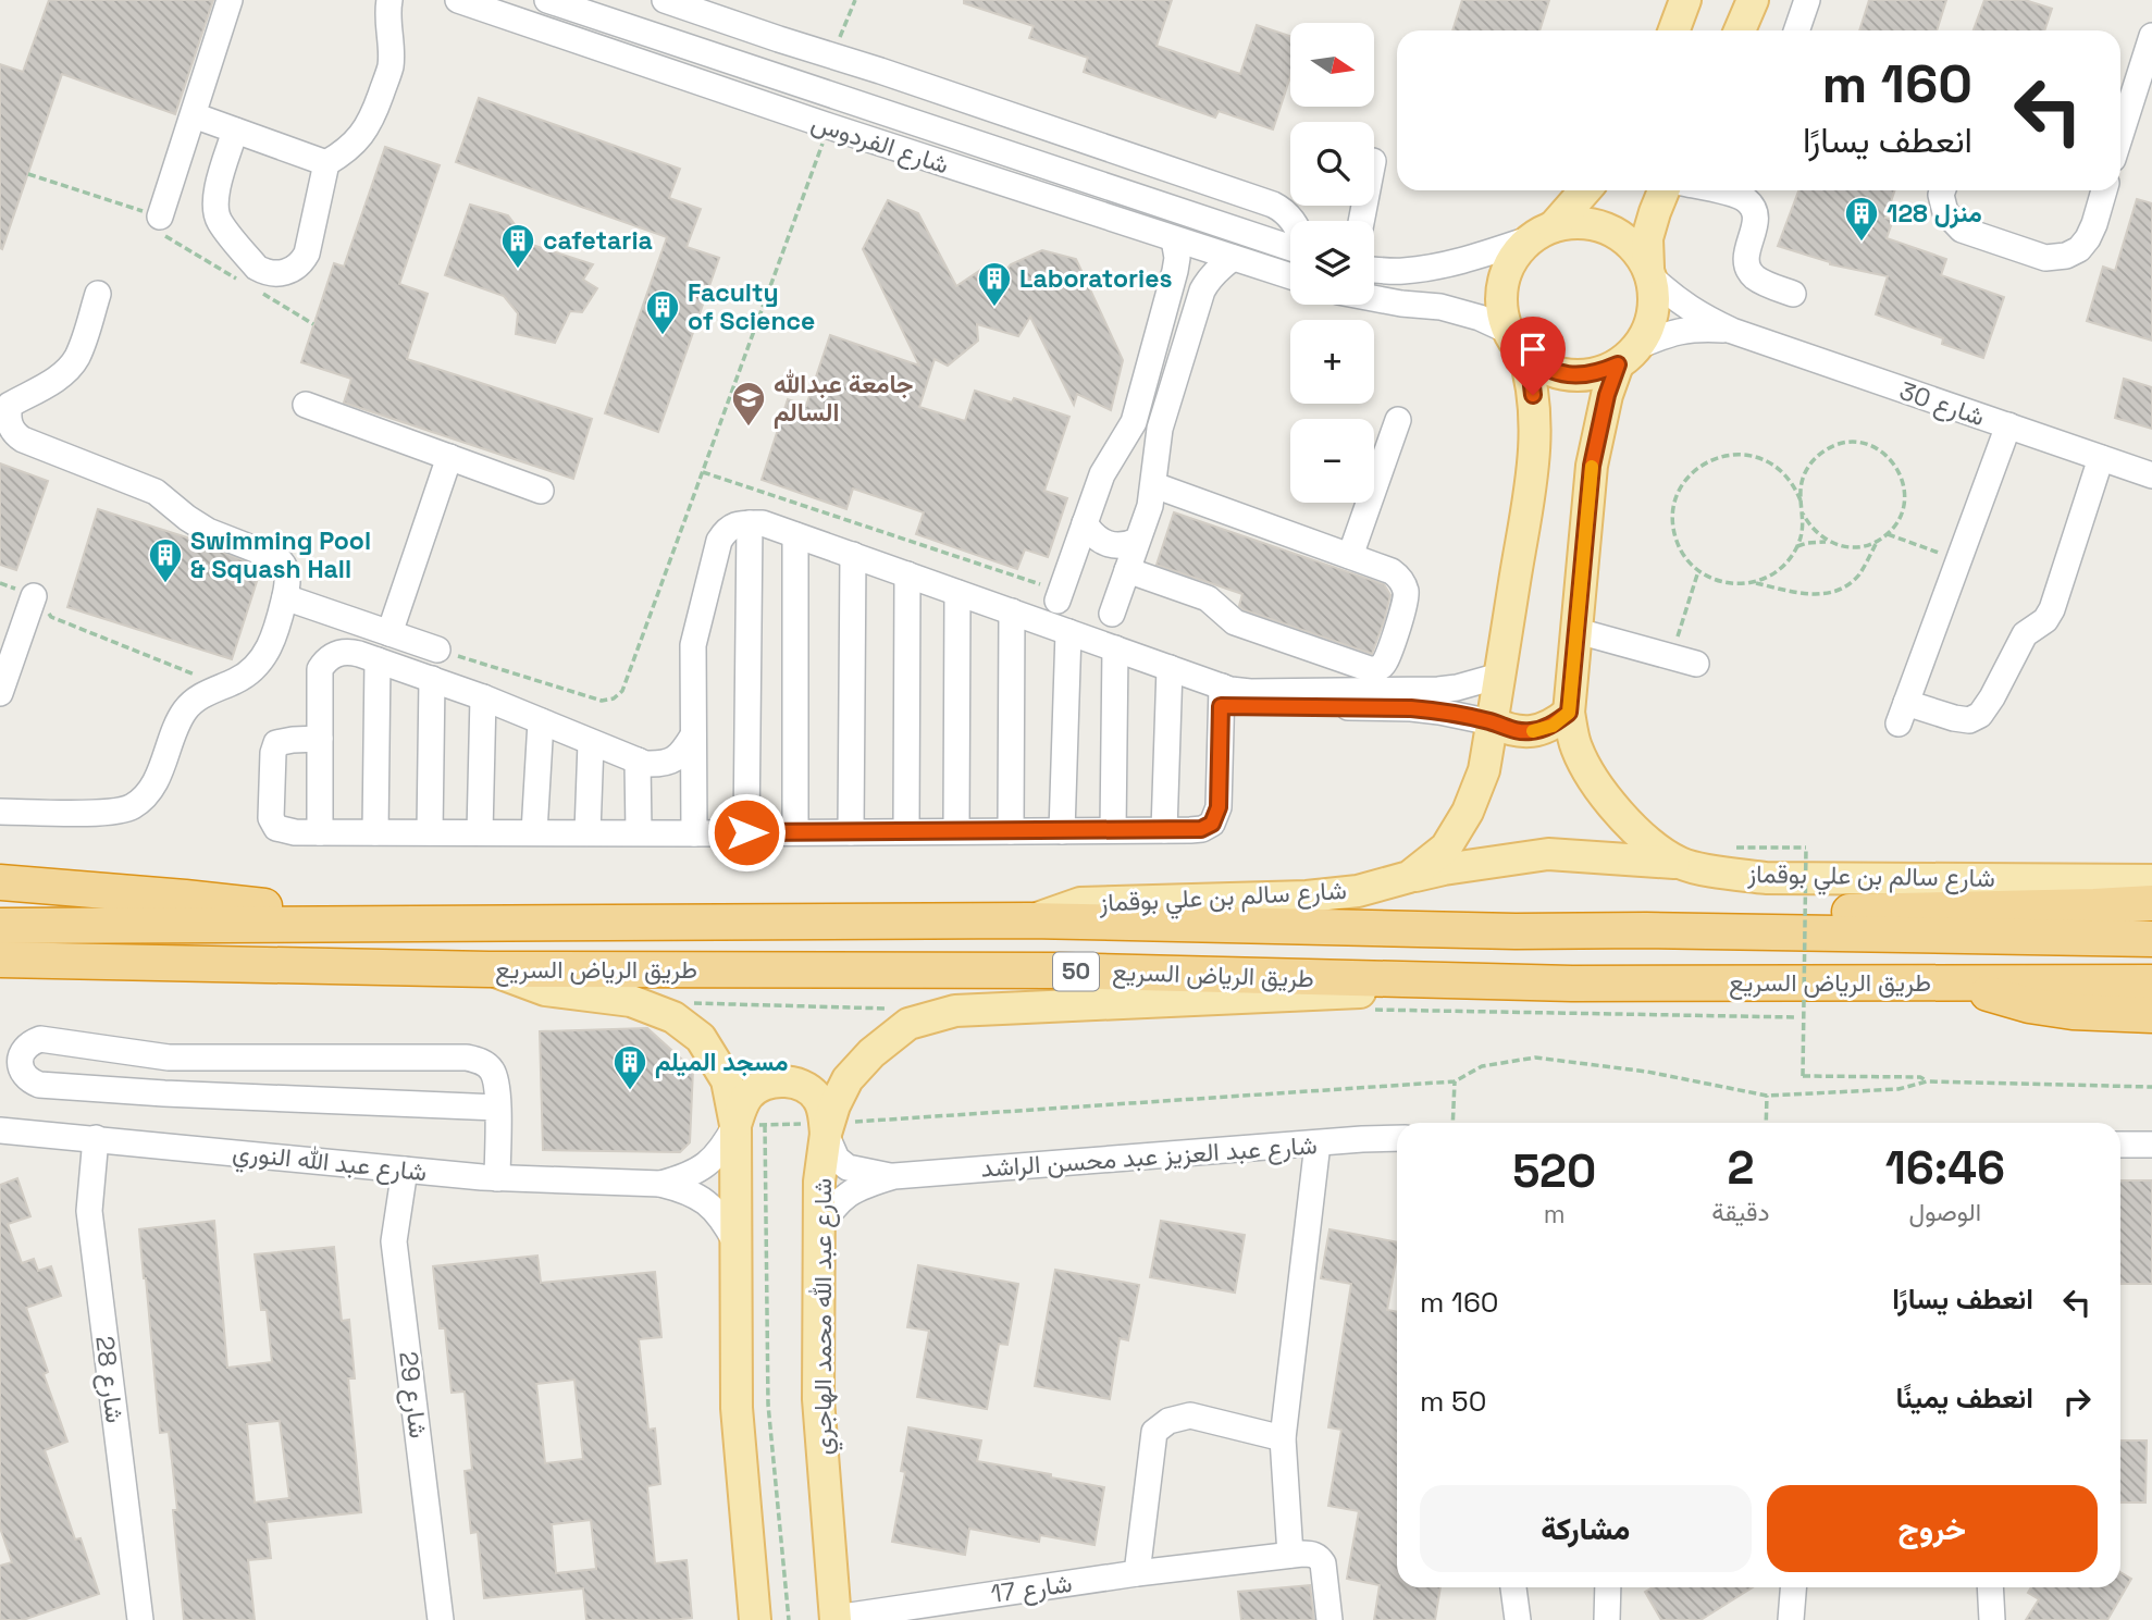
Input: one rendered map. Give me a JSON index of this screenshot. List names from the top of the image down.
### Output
{
  "streets": {
    "highway": ["طريق الرياض السريع", "50"],
    "main road": ["شارع سالم بن علي بوقماز", "شارع عبد الله محمد الهاجري"],
    "street": [
      "شارع الفردوس",
      "شارع 30",
      "شارع عبد العزيز عبد محسن الراشد",
      "شارع عبد الله النوري",
      "شارع 28",
      "شارع 29",
      "شارع 17"
    ]
  },
  "crossings": [
    ["شارع 30", "شارع سالم بن علي بوقماز"],
    ["شارع سالم بن علي بوقماز", "طريق الرياض السريع"],
    ["طريق الرياض السريع", "شارع عبد الله محمد الهاجري"],
    ["شارع عبد العزيز عبد محسن الراشد", "شارع عبد الله محمد الهاجري"],
    ["شارع عبد الله النوري", "شارع 28"],
    ["شارع عبد الله النوري", "شارع 29"],
    ["شارع عبد الله محمد الهاجري", "شارع 17"]
  ],
  "places": {
    "building": [
      "منزل 128",
      "cafetaria",
      "Laboratories",
      "Faculty of Science",
      "Swimming Pool & Squash Hall",
      "مسجد الميلم"
    ],
    "school or university": ["جامعة عبدالله السالم"]
  },
  "north": "right",
  "page": {
    "map_buttons": ["+", "−"],
    "turn": ["160 m", "انعطف يسارًا"],
    "eta": [
      "16:46",
      "الوصول",
      "2",
      "دقيقة",
      "520",
      "m"
    ],
    "list": [
      {
        "name": "انعطف يسارًا",
        "value": "160 m"
      },
      {
        "name": "انعطف يمينًا",
        "value": "50 m"
      }
    ],
    "buttons": ["خروج", "مشاركة"]
  }
}
